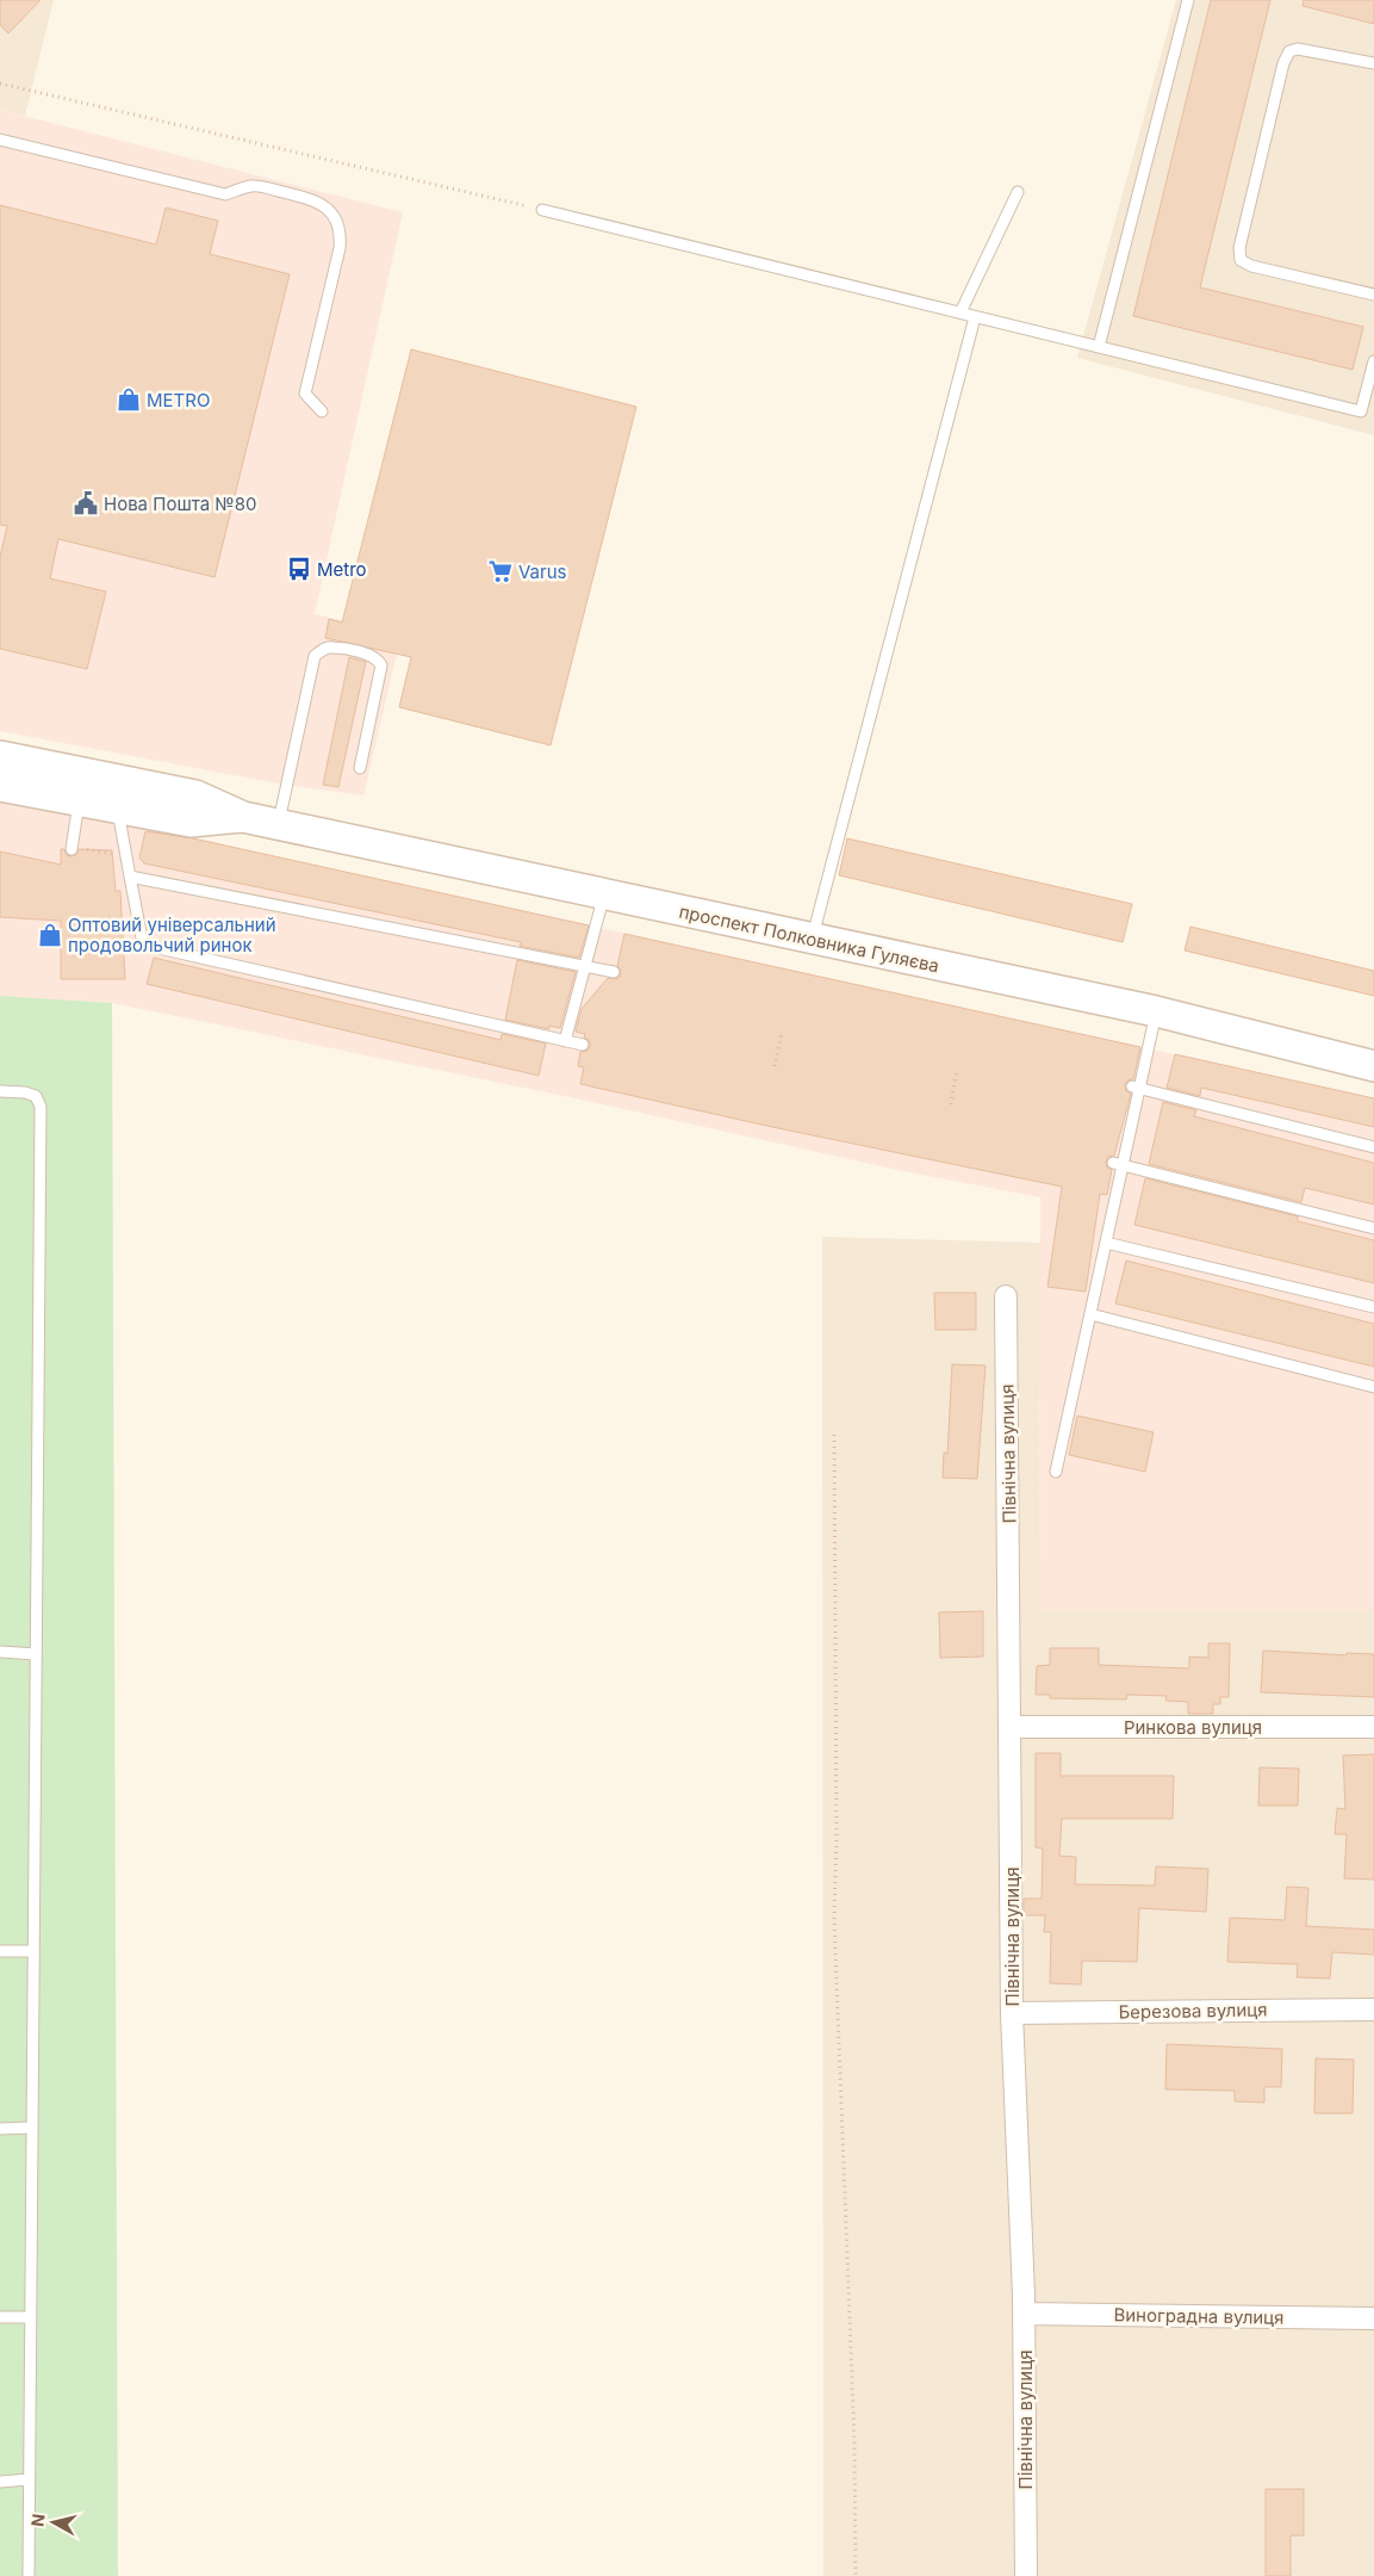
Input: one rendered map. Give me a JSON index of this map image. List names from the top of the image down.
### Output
{
  "streets": {
    "main road": ["проспект Полковника Гуляєва"],
    "street": [
      "Північна вулиця",
      "Ринкова вулиця",
      "Березова вулиця",
      "Виноградна вулиця"
    ]
  },
  "crossings": [
    ["Північна вулиця", "Ринкова вулиця"],
    ["Північна вулиця", "Березова вулиця"],
    ["Північна вулиця", "Виноградна вулиця"]
  ],
  "places": {
    "shop": ["METRO", "Оптовий універсальний продовольчий ринок"],
    "public building": ["Нова Пошта №80"],
    "bus stop": ["Metro"],
    "supermarket": ["Varus"]
  },
  "north": "left"
}
